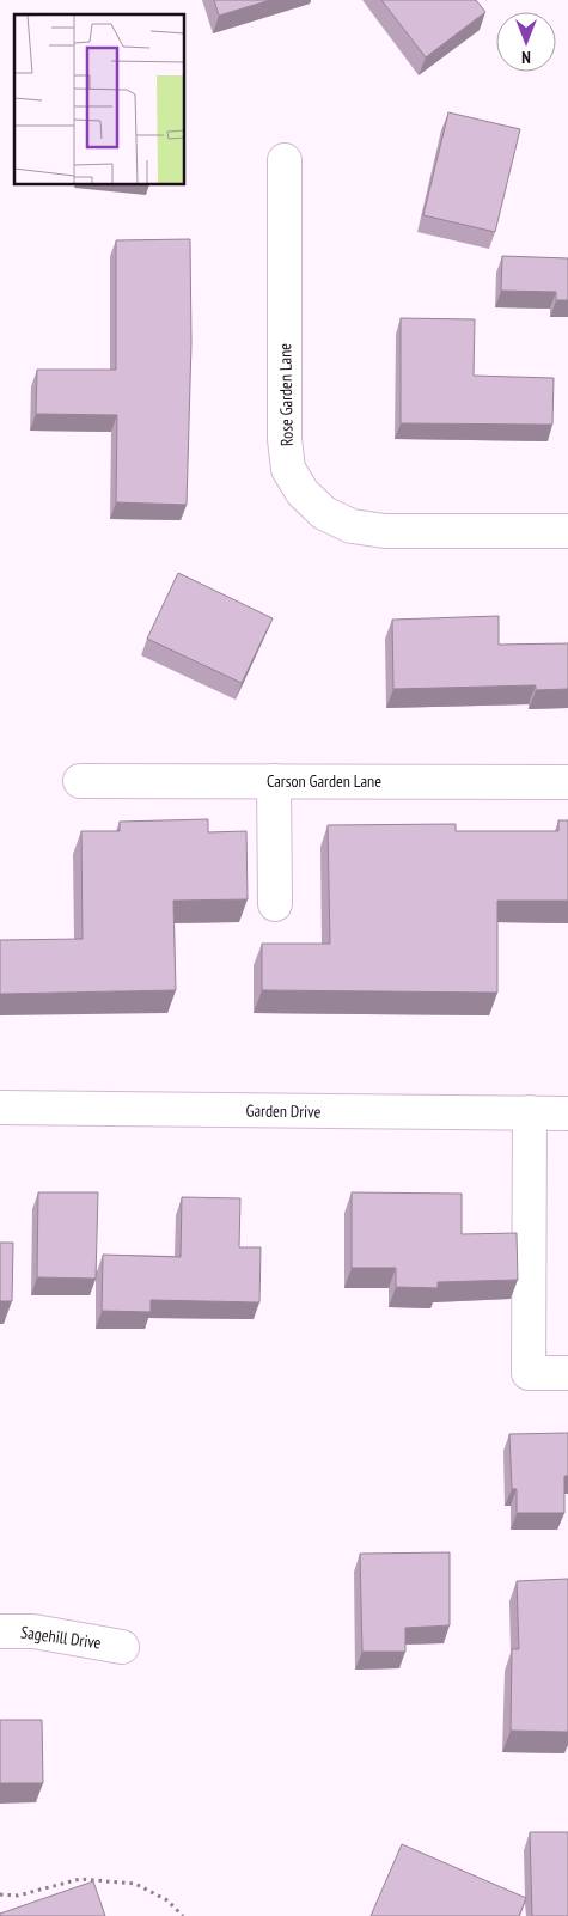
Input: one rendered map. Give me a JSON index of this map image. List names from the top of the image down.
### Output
{
  "streets": {
    "street": [
      "Rose Garden Lane",
      "Carson Garden Lane",
      "Garden Drive",
      "Sagehill Drive"
    ]
  },
  "north": "bottom"
}
